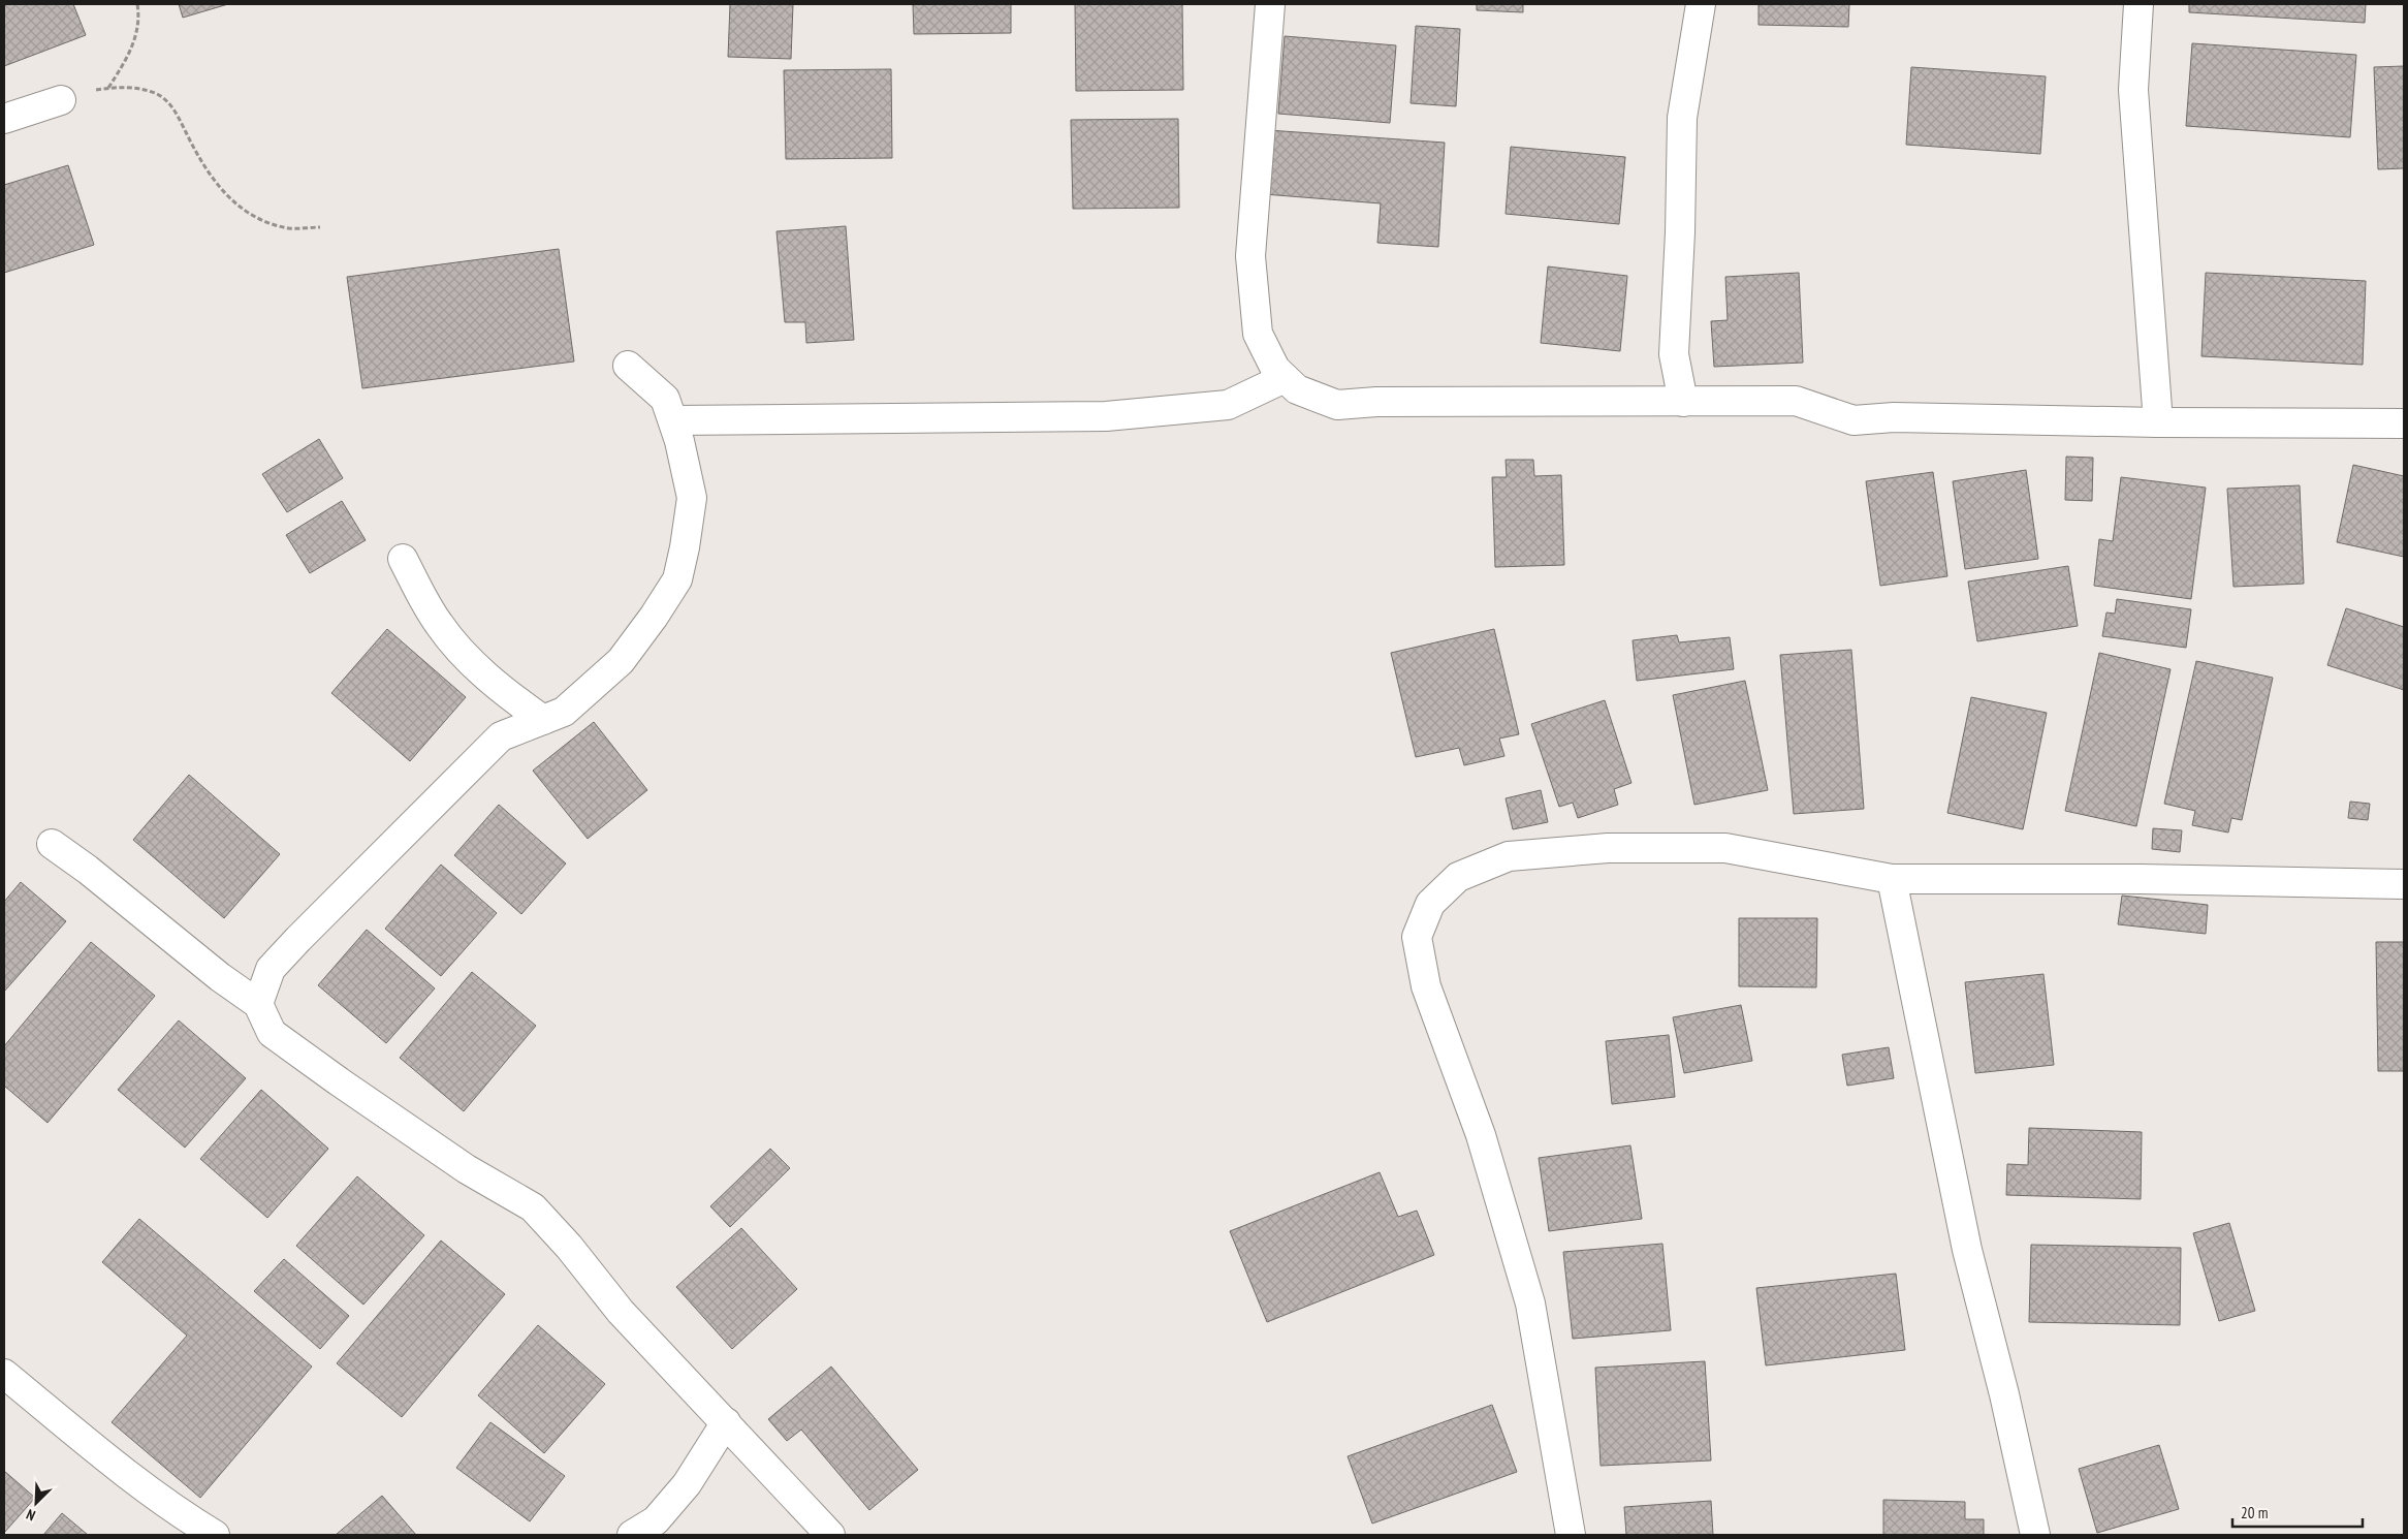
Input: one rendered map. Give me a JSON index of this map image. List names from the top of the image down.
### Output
{
  "scale_bar": "20 m",
  "north": "bottom left"
}
